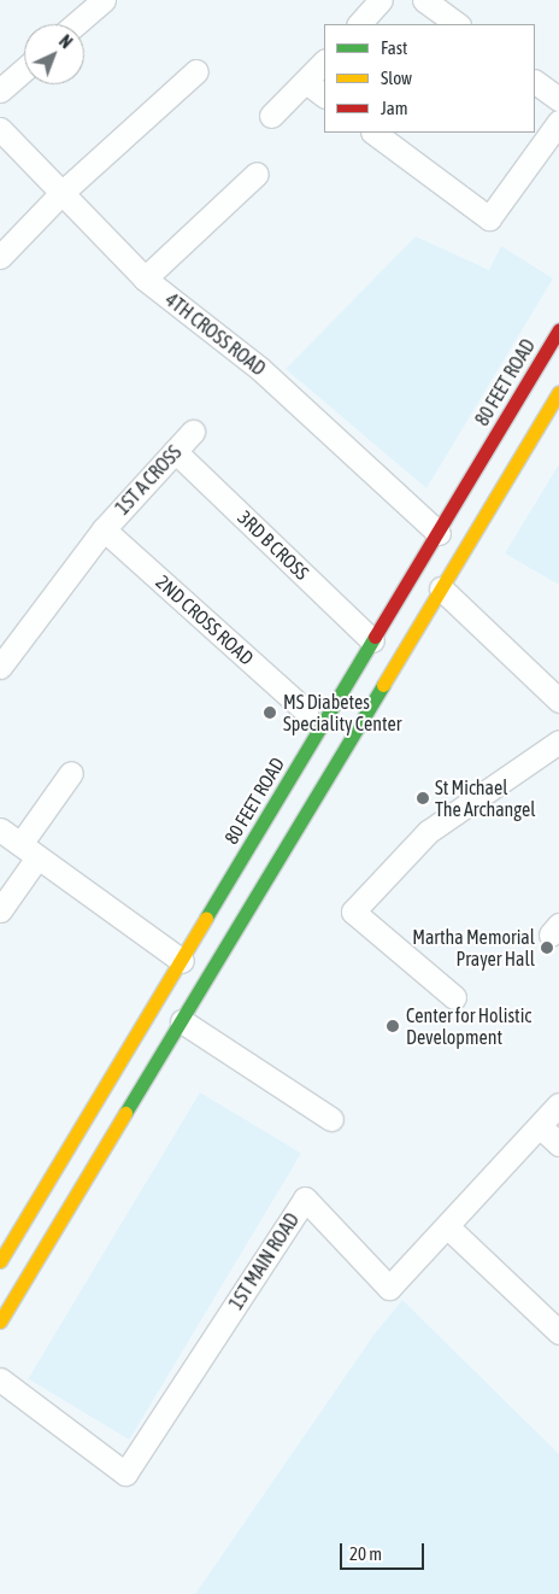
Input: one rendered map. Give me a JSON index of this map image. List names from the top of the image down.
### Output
{
  "streets": {
    "main road": ["80 FEET ROAD"],
    "street": [
      "4TH CROSS ROAD",
      "1ST A CROSS",
      "3RD B CROSS",
      "2ND CROSS ROAD",
      "1ST MAIN ROAD"
    ]
  },
  "crossings": [
    ["4TH CROSS ROAD", "80 FEET ROAD"],
    ["80 FEET ROAD", "3RD B CROSS"],
    ["1ST A CROSS", "3RD B CROSS"],
    ["1ST A CROSS", "2ND CROSS ROAD"]
  ],
  "places": [
    "MS Diabetes Speciality Center",
    "St Michael The Archangel",
    "Martha Memorial Prayer Hall",
    "Center for Holistic Development"
  ],
  "legend": ["Fast", "Slow", "Jam"],
  "scale_bar": "20 m",
  "north": "top right"
}
